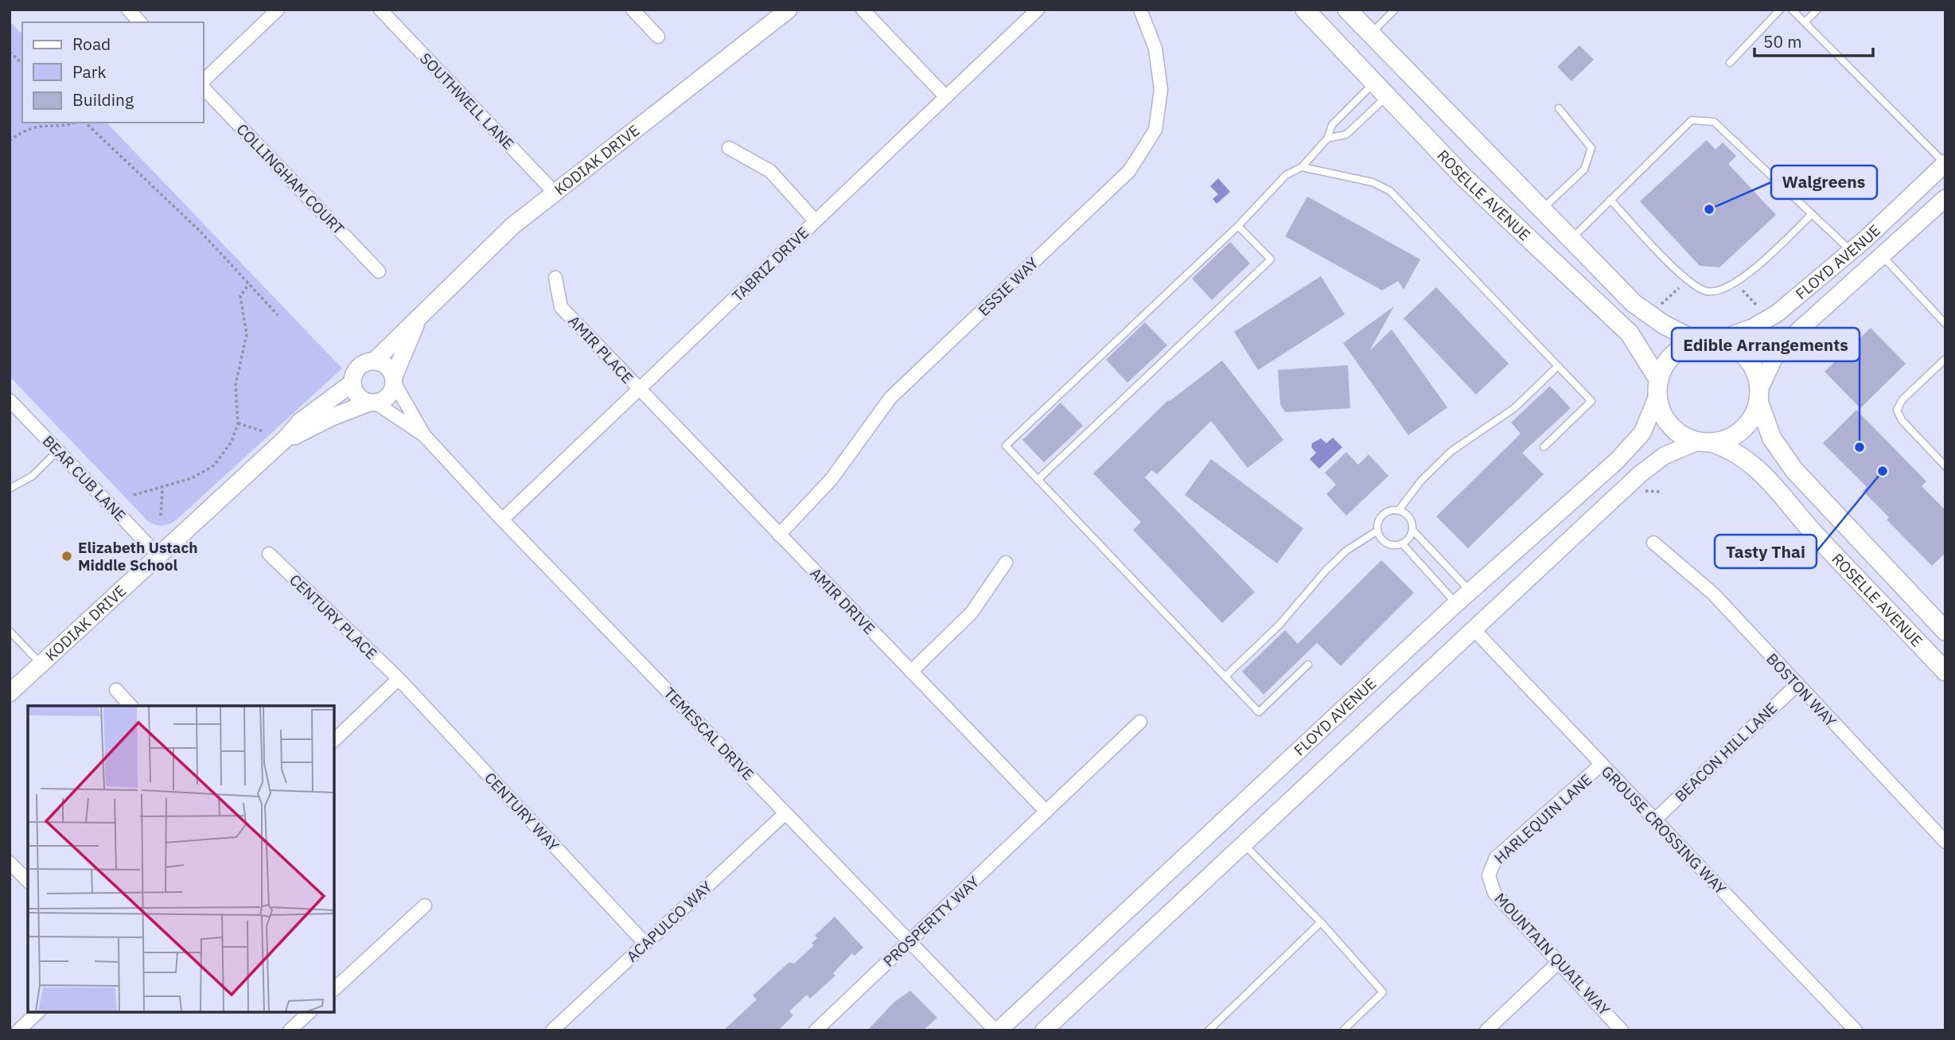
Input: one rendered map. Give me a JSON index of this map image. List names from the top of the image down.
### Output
{
  "streets": {
    "main road": ["ROSELLE AVENUE"],
    "street": [
      "SOUTHWELL LANE",
      "KODIAK DRIVE",
      "COLLINGHAM COURT",
      "FLOYD AVENUE",
      "TABRIZ DRIVE",
      "ESSIE WAY",
      "AMIR PLACE",
      "BEAR CUB LANE",
      "AMIR DRIVE",
      "CENTURY PLACE",
      "BOSTON WAY",
      "TEMESCAL DRIVE",
      "BEACON HILL LANE",
      "CENTURY WAY",
      "HARLEQUIN LANE",
      "GROUSE CROSSING WAY",
      "ACAPULCO WAY",
      "PROSPERITY WAY",
      "MOUNTAIN QUAIL WAY"
    ]
  },
  "crossings": [
    ["SOUTHWELL LANE", "KODIAK DRIVE"],
    ["KODIAK DRIVE", "BEAR CUB LANE"],
    ["KODIAK DRIVE", "TEMESCAL DRIVE"],
    ["ROSELLE AVENUE", "FLOYD AVENUE"],
    ["FLOYD AVENUE", "TEMESCAL DRIVE"],
    ["FLOYD AVENUE", "GROUSE CROSSING WAY"],
    ["TABRIZ DRIVE", "AMIR PLACE"],
    ["TABRIZ DRIVE", "AMIR DRIVE"],
    ["TABRIZ DRIVE", "TEMESCAL DRIVE"],
    ["ESSIE WAY", "AMIR DRIVE"],
    ["AMIR PLACE", "AMIR DRIVE"],
    ["AMIR DRIVE", "PROSPERITY WAY"],
    ["CENTURY PLACE", "CENTURY WAY"],
    ["BOSTON WAY", "BEACON HILL LANE"],
    ["TEMESCAL DRIVE", "ACAPULCO WAY"],
    ["TEMESCAL DRIVE", "PROSPERITY WAY"],
    ["BEACON HILL LANE", "GROUSE CROSSING WAY"],
    ["CENTURY WAY", "ACAPULCO WAY"],
    ["HARLEQUIN LANE", "GROUSE CROSSING WAY"],
    ["HARLEQUIN LANE", "MOUNTAIN QUAIL WAY"]
  ],
  "places": [
    "Walgreens",
    "Edible Arrangements",
    "Tasty Thai",
    "Elizabeth Ustach Middle School"
  ],
  "legend": ["Road", "Park", "Building"],
  "scale_bar": "50 m"
}
